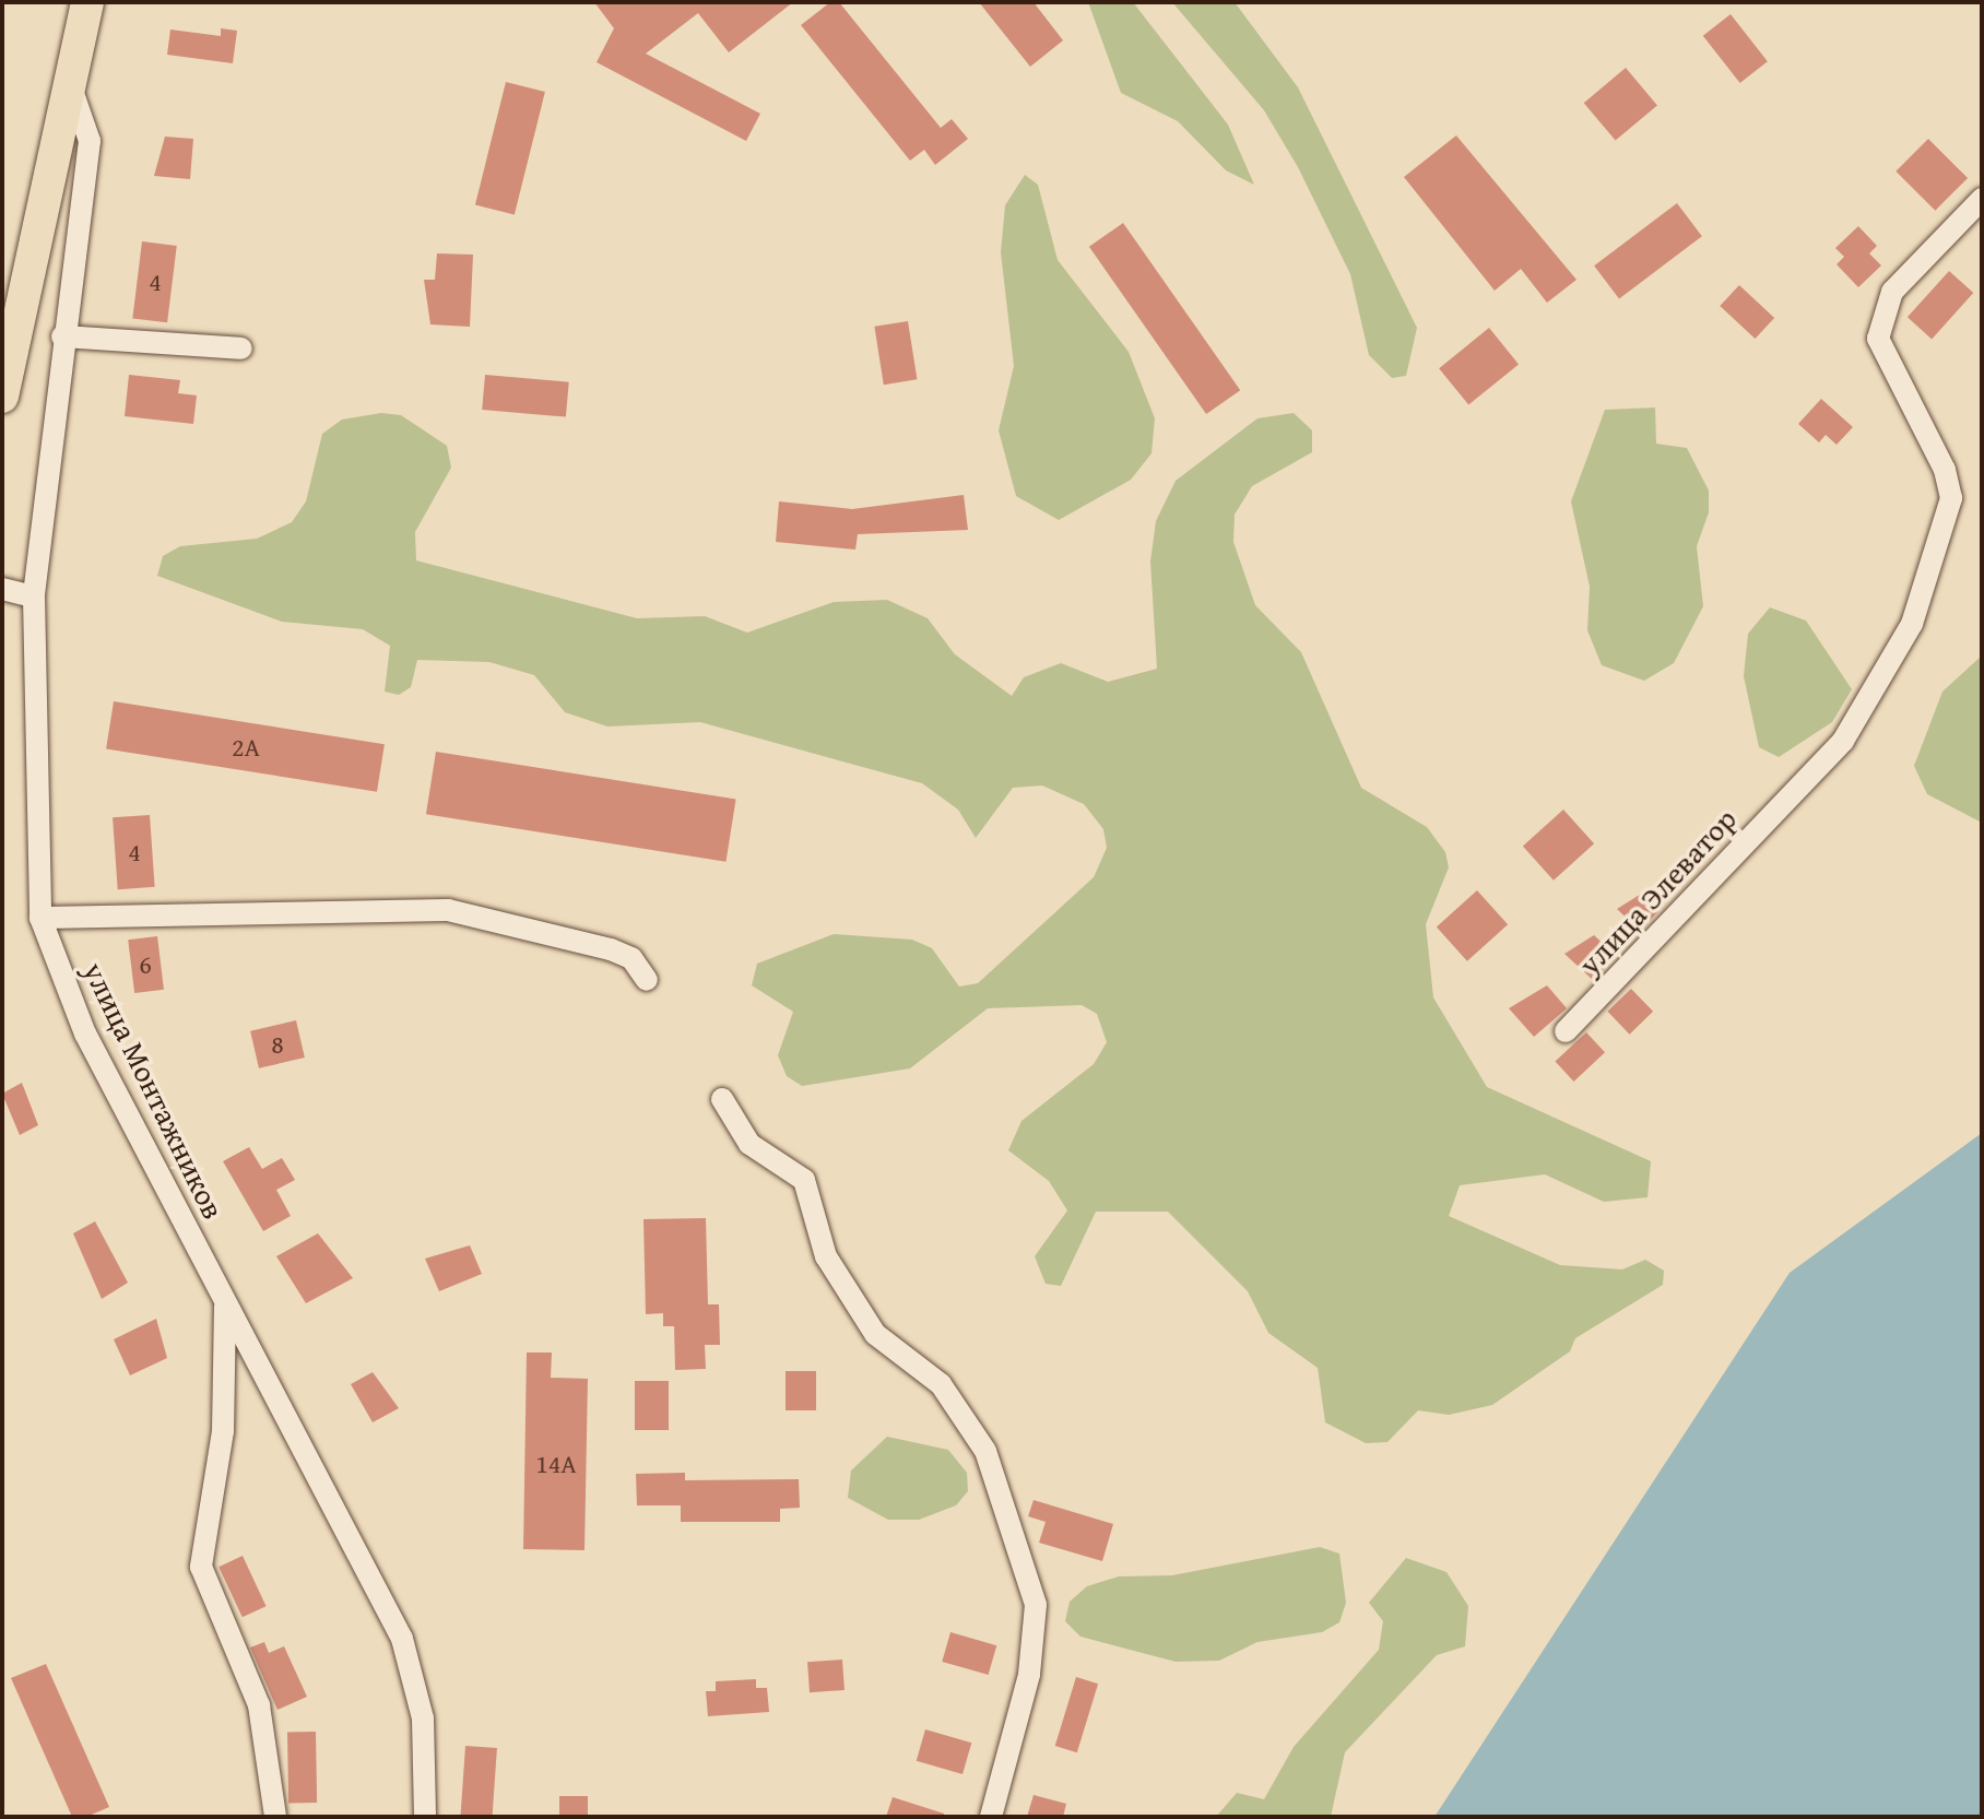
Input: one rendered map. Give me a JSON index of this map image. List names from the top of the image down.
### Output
{
  "streets": {
    "street": ["улица Элеватор", "улица Монтажников"]
  },
  "house_numbers": [
    "4",
    "2А",
    "4",
    "6",
    "8",
    "14А"
  ]
}
